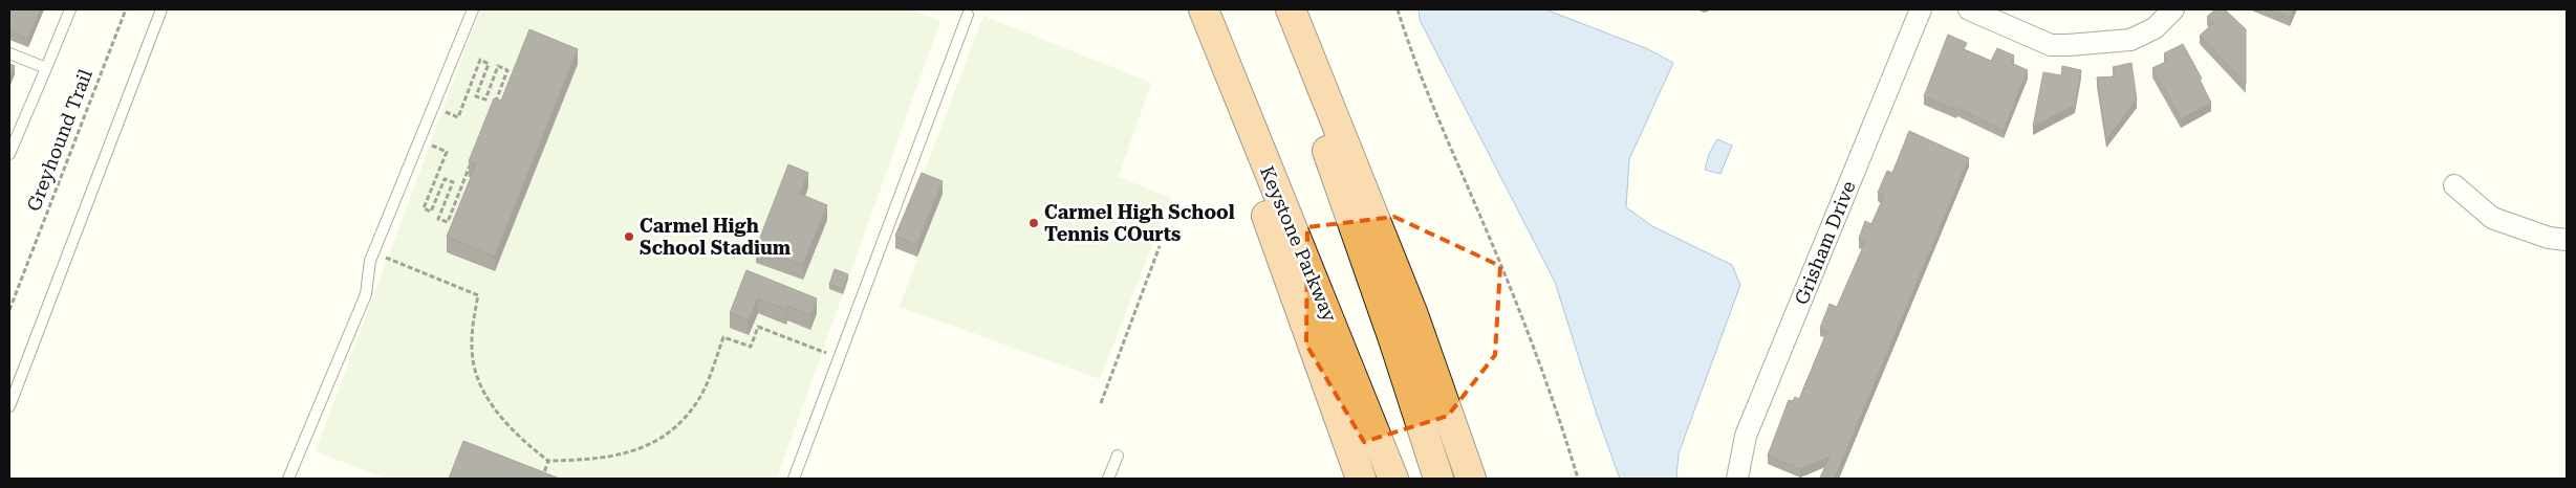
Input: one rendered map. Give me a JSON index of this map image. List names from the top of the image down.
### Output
{
  "streets": {
    "highway": ["Keystone Parkway"],
    "street": ["Grisham Drive"],
    "path": ["Greyhound Trail"]
  },
  "places": ["Carmel High School Tennis COurts", "Carmel High School Stadium"]
}
